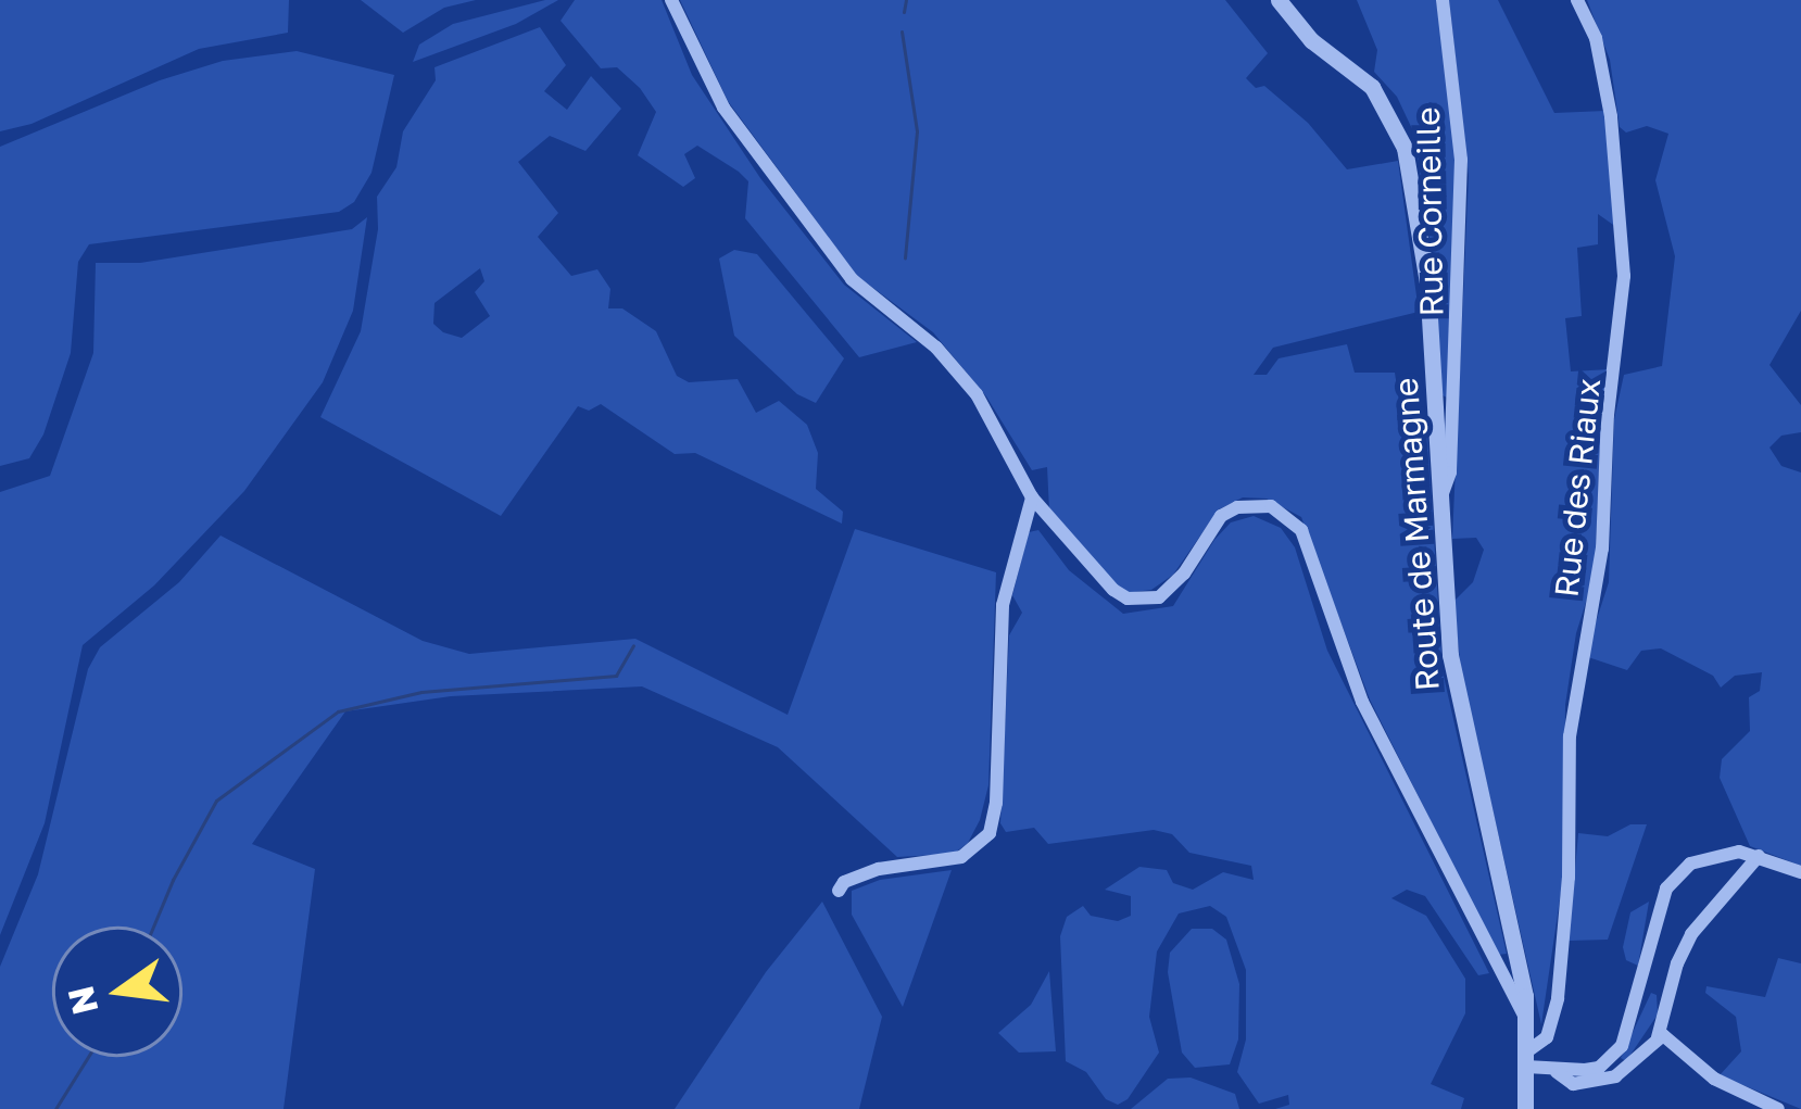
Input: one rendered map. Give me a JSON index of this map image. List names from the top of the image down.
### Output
{
  "streets": {
    "street": ["Rue Corneille", "Rue des Riaux", "Route de Marmagne"]
  },
  "crossings": [
    ["Rue Corneille", "Route de Marmagne"],
    ["Rue des Riaux", "Route de Marmagne"]
  ],
  "north": "left"
}
